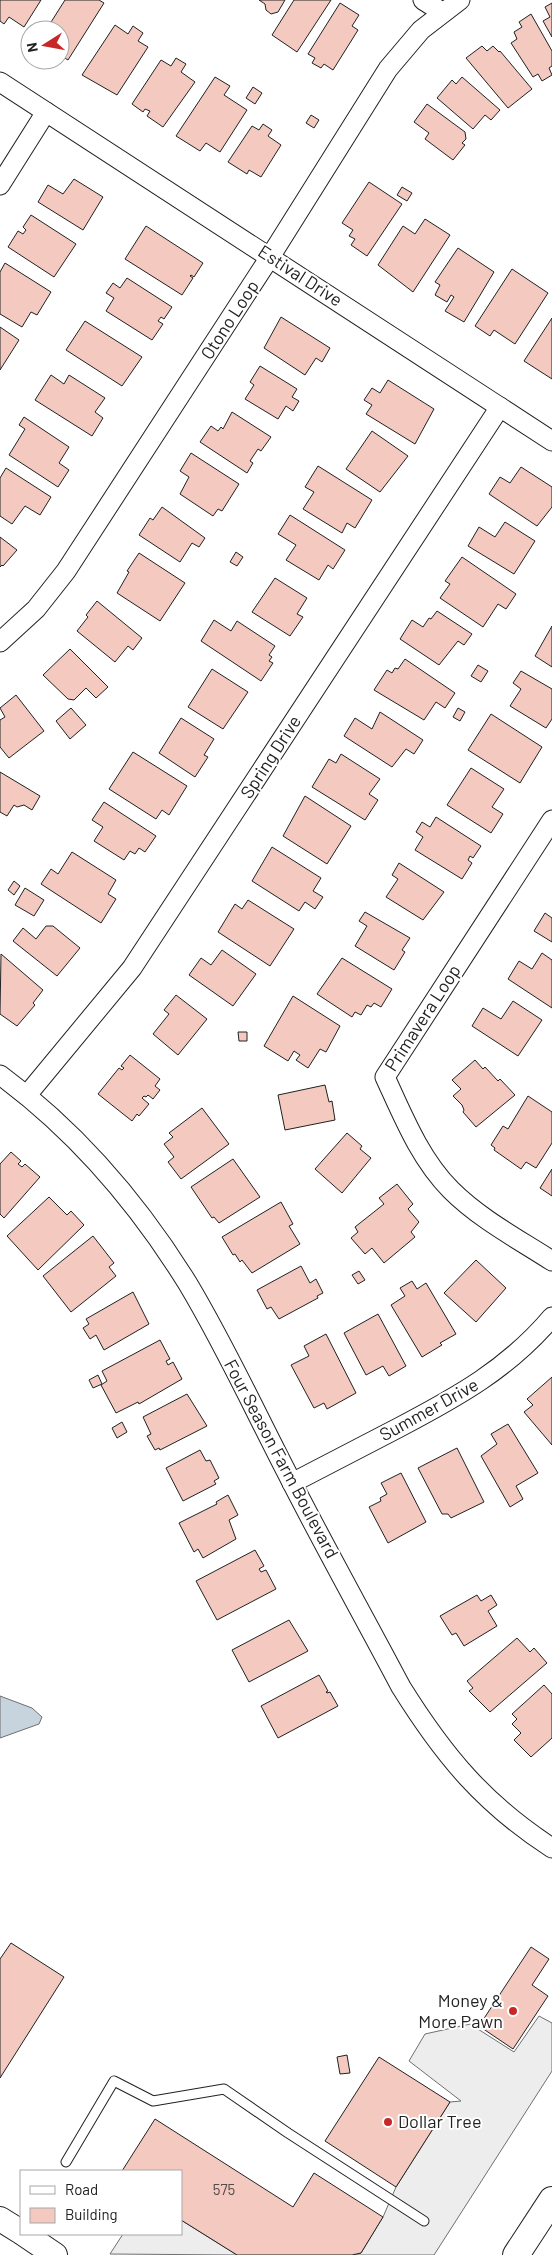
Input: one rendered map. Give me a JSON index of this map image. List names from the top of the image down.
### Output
{
  "streets": {
    "street": [
      "Estival Drive",
      "Otono Loop",
      "Spring Drive",
      "Primavera Loop",
      "Summer Drive",
      "Four Season Farm Boulevard"
    ]
  },
  "crossings": [
    ["Estival Drive", "Otono Loop"],
    ["Estival Drive", "Spring Drive"],
    ["Spring Drive", "Four Season Farm Boulevard"],
    ["Summer Drive", "Four Season Farm Boulevard"]
  ],
  "places": ["Money & More Pawn", "Dollar Tree"],
  "house_numbers": ["575"],
  "legend": ["Road", "Building"],
  "north": "left"
}
